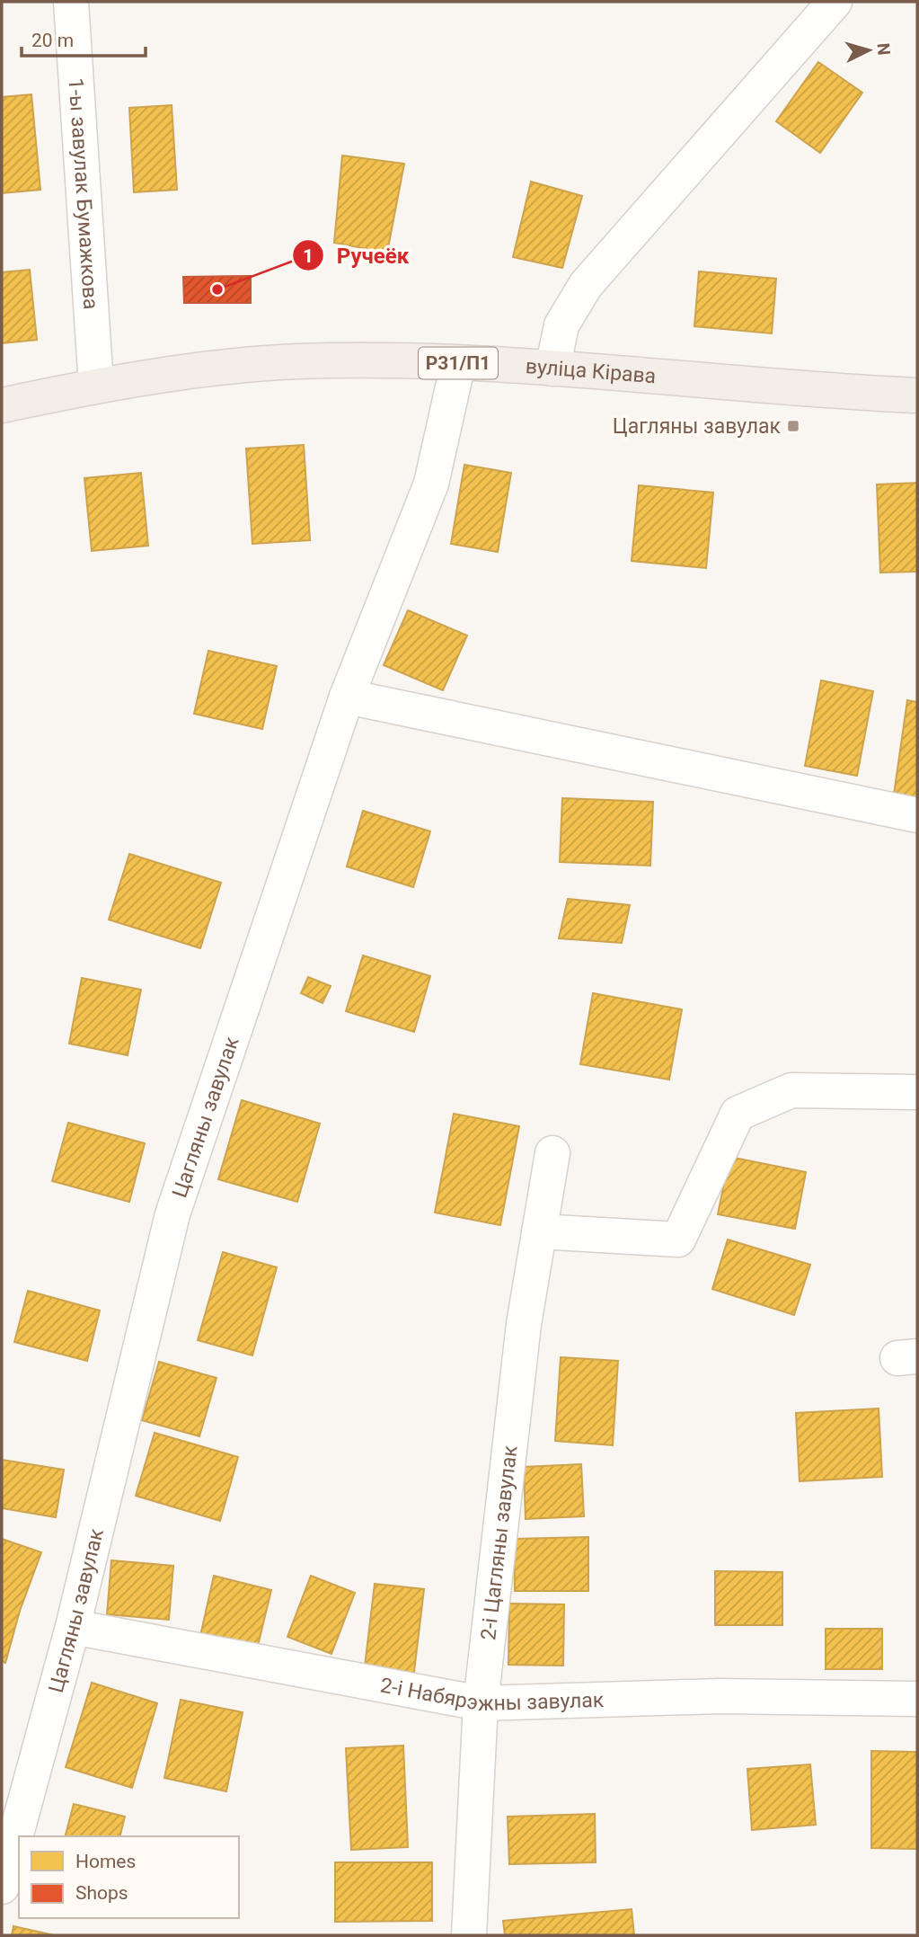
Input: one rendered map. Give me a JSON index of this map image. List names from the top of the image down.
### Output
{
  "streets": {
    "main road": ["Р31/П1", "вуліца Кірава"],
    "street": [
      "1-ы завулак Бумажкова",
      "Цагляны завулак",
      "2-і Цагляны завулак",
      "2-і Набярэжны завулак"
    ]
  },
  "crossings": [
    ["1-ы завулак Бумажкова", "вуліца Кірава"],
    ["вуліца Кірава", "Цагляны завулак"],
    ["Цагляны завулак", "2-і Набярэжны завулак"],
    ["2-і Цагляны завулак", "2-і Набярэжны завулак"]
  ],
  "places": {
    "other": ["Ручеёк"],
    "transit": ["Цагляны завулак"]
  },
  "legend": ["Homes", "Shops"],
  "scale_bar": "20 m",
  "north": "right"
}
